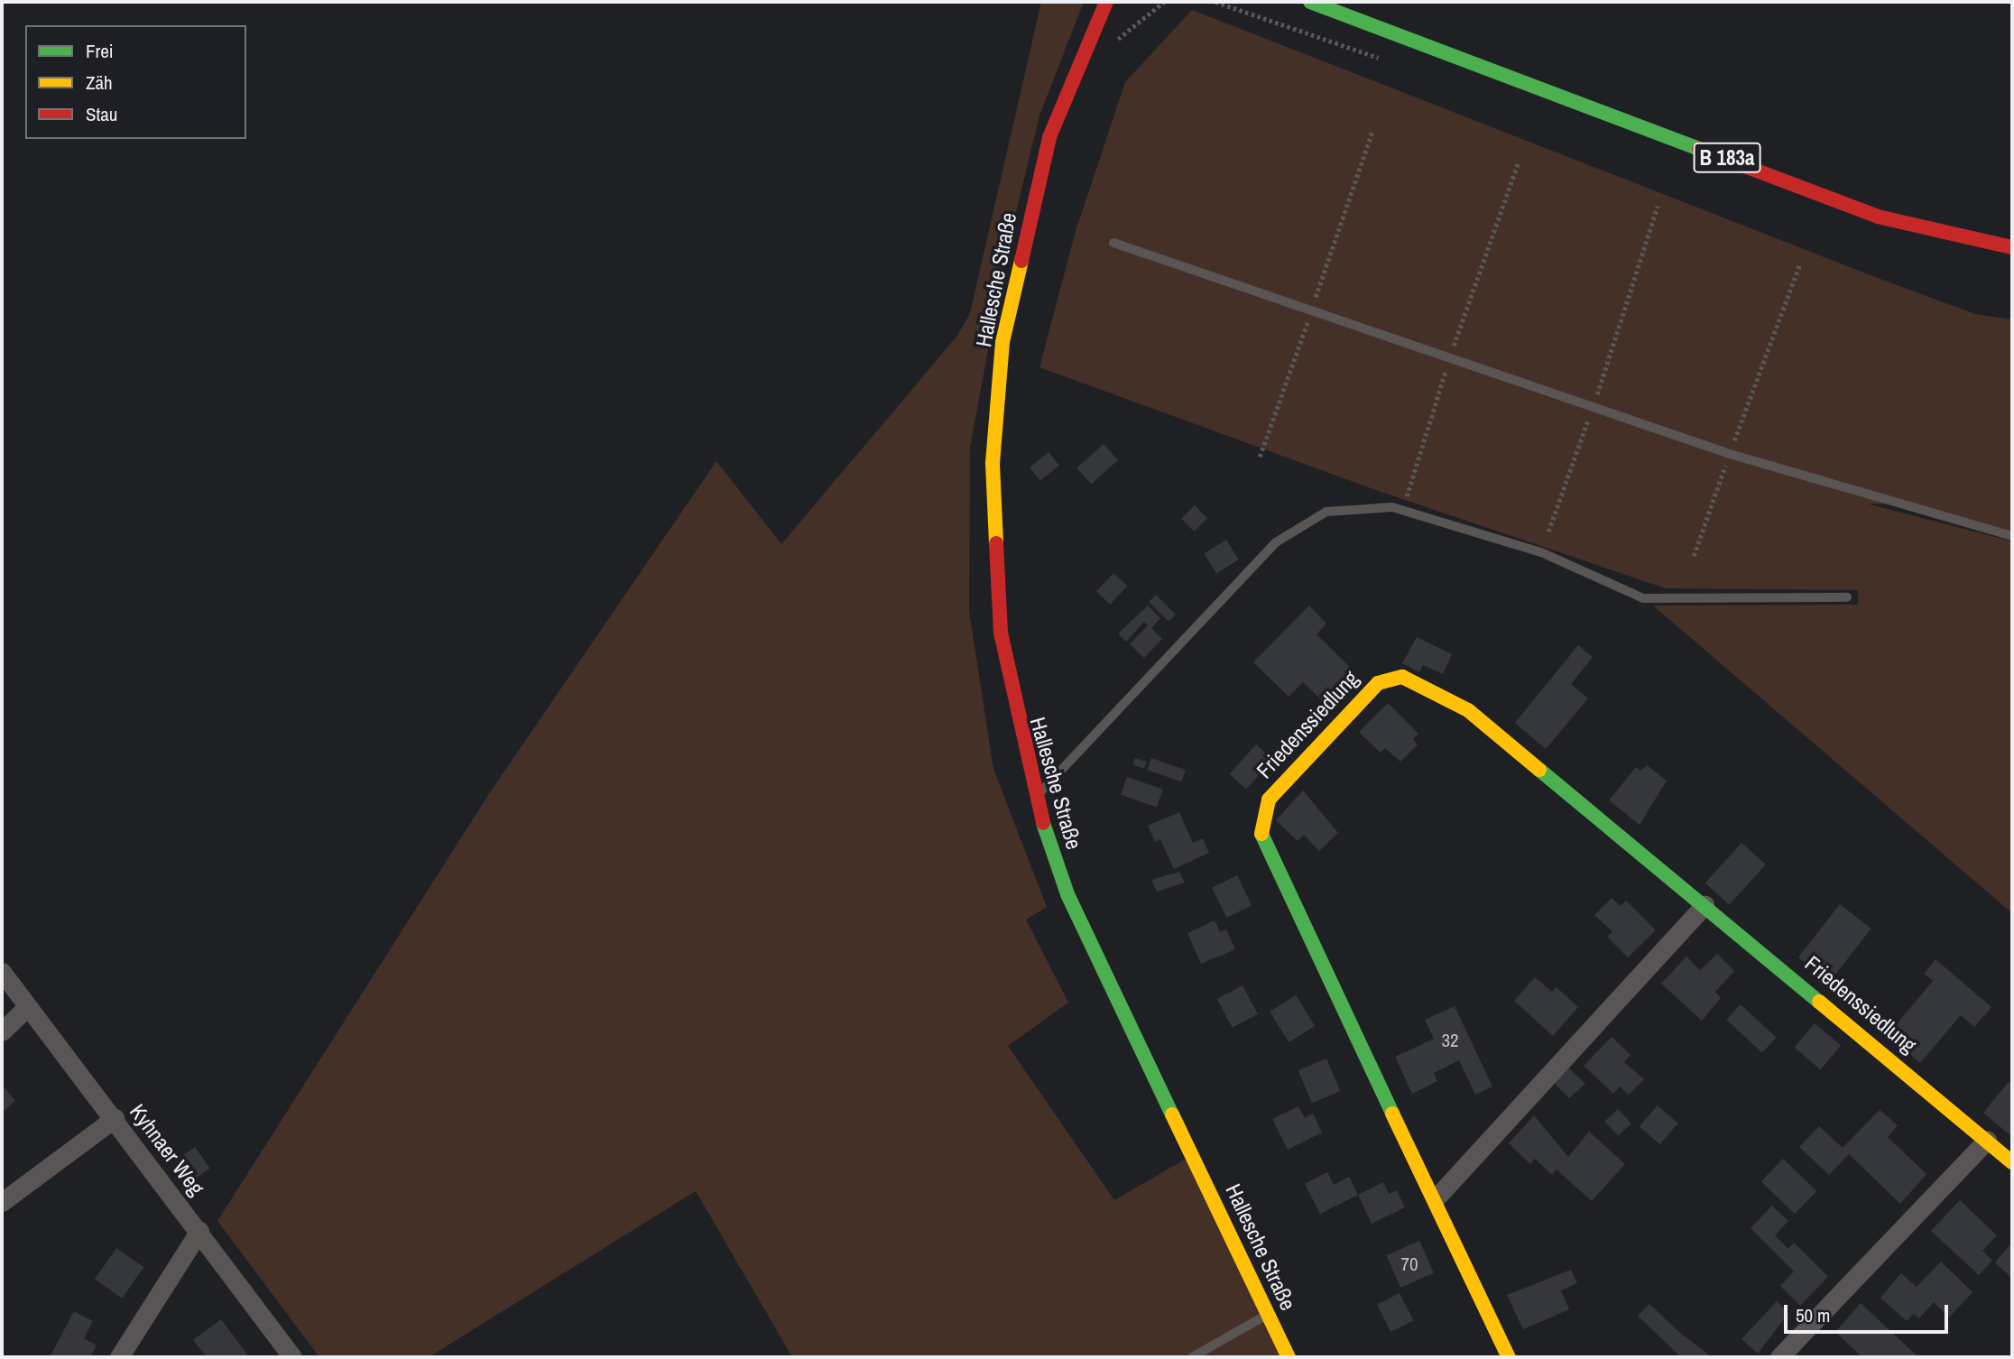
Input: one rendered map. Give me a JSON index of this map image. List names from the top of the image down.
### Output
{
  "streets": {
    "street": [
      "B 183a",
      "Hallesche Straße",
      "Friedenssiedlung",
      "Kyhnaer Weg"
    ]
  },
  "house_numbers": ["32", "70"],
  "legend": ["Frei", "Zäh", "Stau"],
  "scale_bar": "50 m"
}
